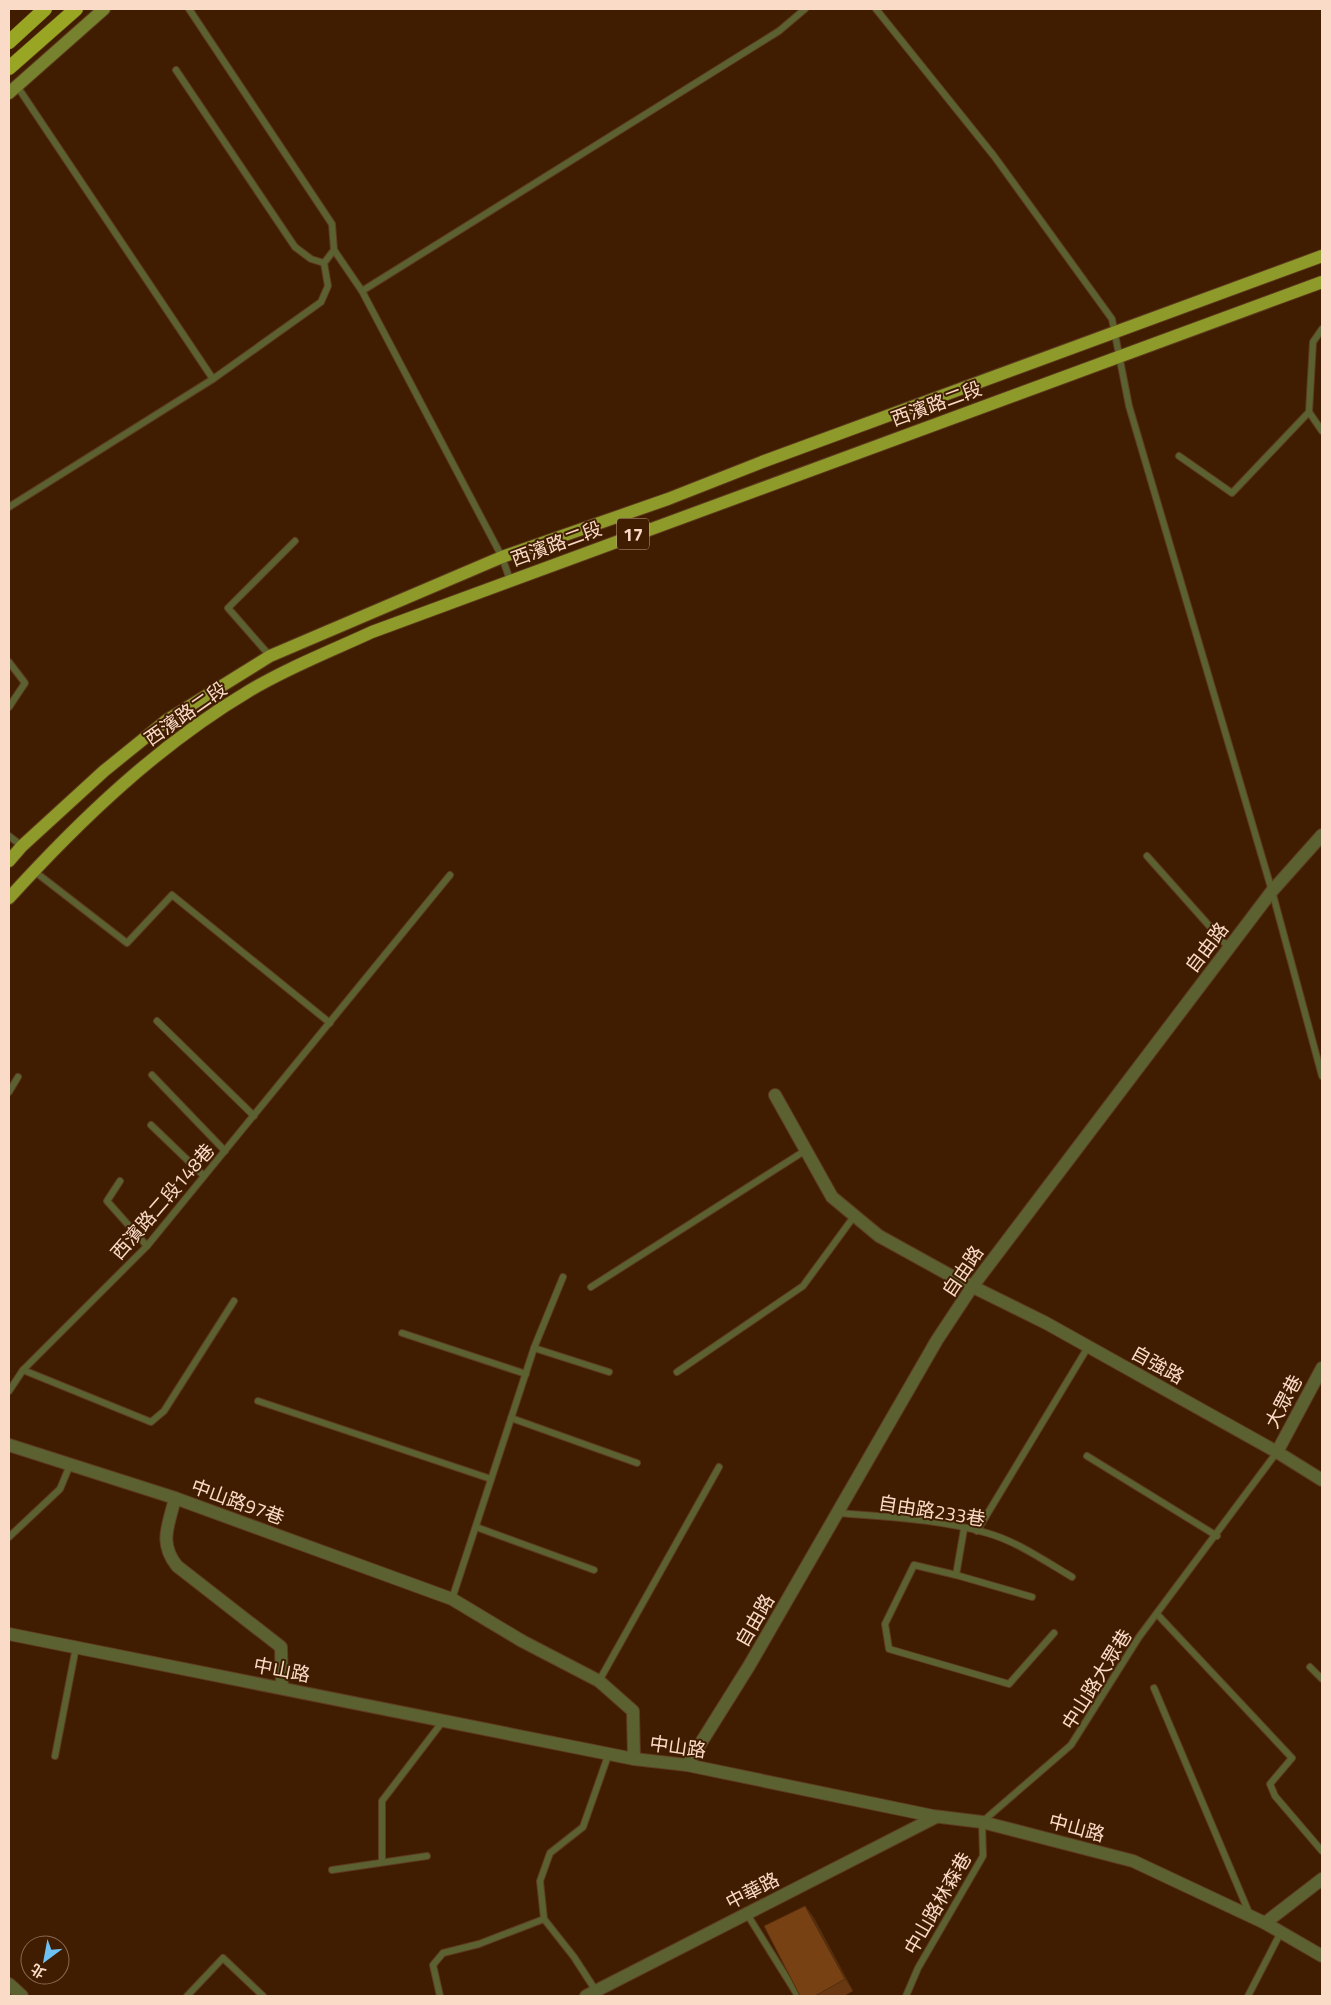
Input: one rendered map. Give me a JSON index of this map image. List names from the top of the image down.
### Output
{
  "streets": {
    "main road": ["西濱路二段", "17"],
    "street": [
      "自由路",
      "自強路",
      "大眾巷",
      "中山路97巷",
      "中山路",
      "中華路"
    ],
    "lane": [
      "西濱路二段148巷",
      "自由路233巷",
      "中山路大眾巷",
      "中山路林森巷"
    ]
  },
  "crossings": [
    ["自由路", "自強路"],
    ["自由路", "自由路233巷"],
    ["自由路", "中山路"],
    ["自強路", "大眾巷"],
    ["自強路", "中山路大眾巷"],
    ["大眾巷", "中山路大眾巷"],
    ["中山路97巷", "中山路"],
    ["中山路", "中山路大眾巷"],
    ["中山路", "中華路"],
    ["中山路", "中山路林森巷"],
    ["中山路大眾巷", "中山路林森巷"]
  ],
  "north": "bottom left"
}
